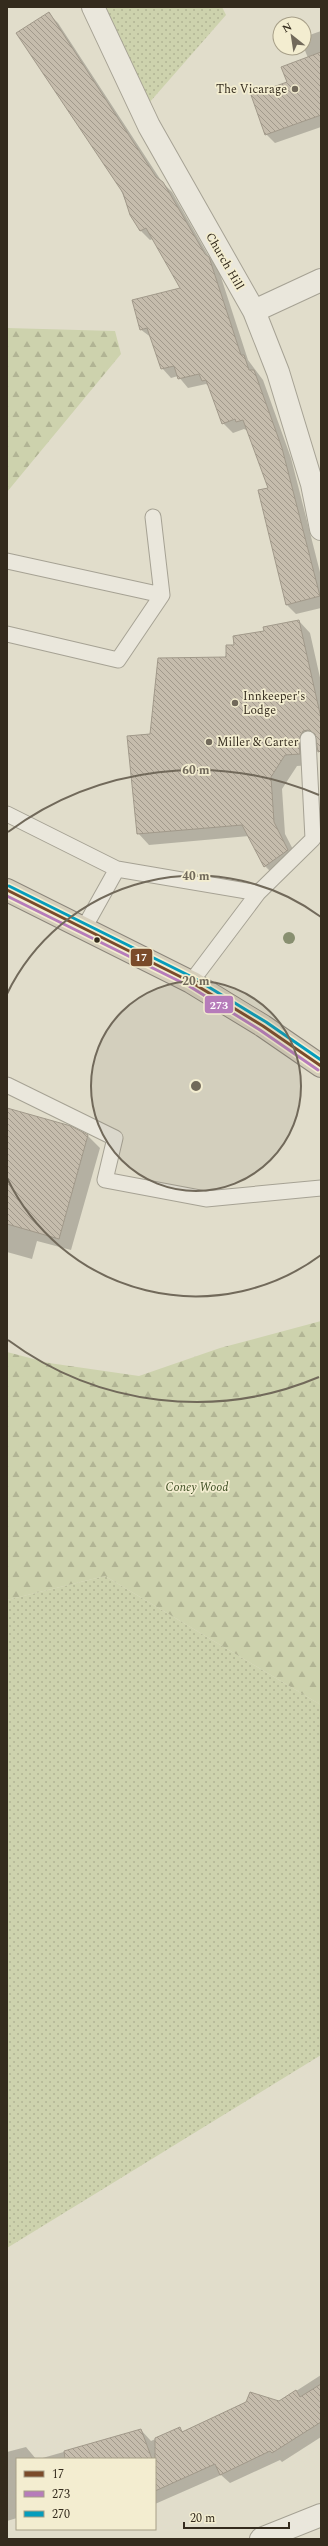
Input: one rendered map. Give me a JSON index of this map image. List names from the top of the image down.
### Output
{
  "streets": {
    "street": ["Church Hill"]
  },
  "parks": ["Coney Wood"],
  "places": ["The Vicarage", "Innkeeper's Lodge", "Miller & Carter"],
  "lines": ["transit line 270", "transit line 17", "transit line 273"],
  "legend": ["17", "273", "270"],
  "scale_bar": "20 m",
  "north": "top left",
  "rings": ["60 m", "40 m", "20 m"]
}
